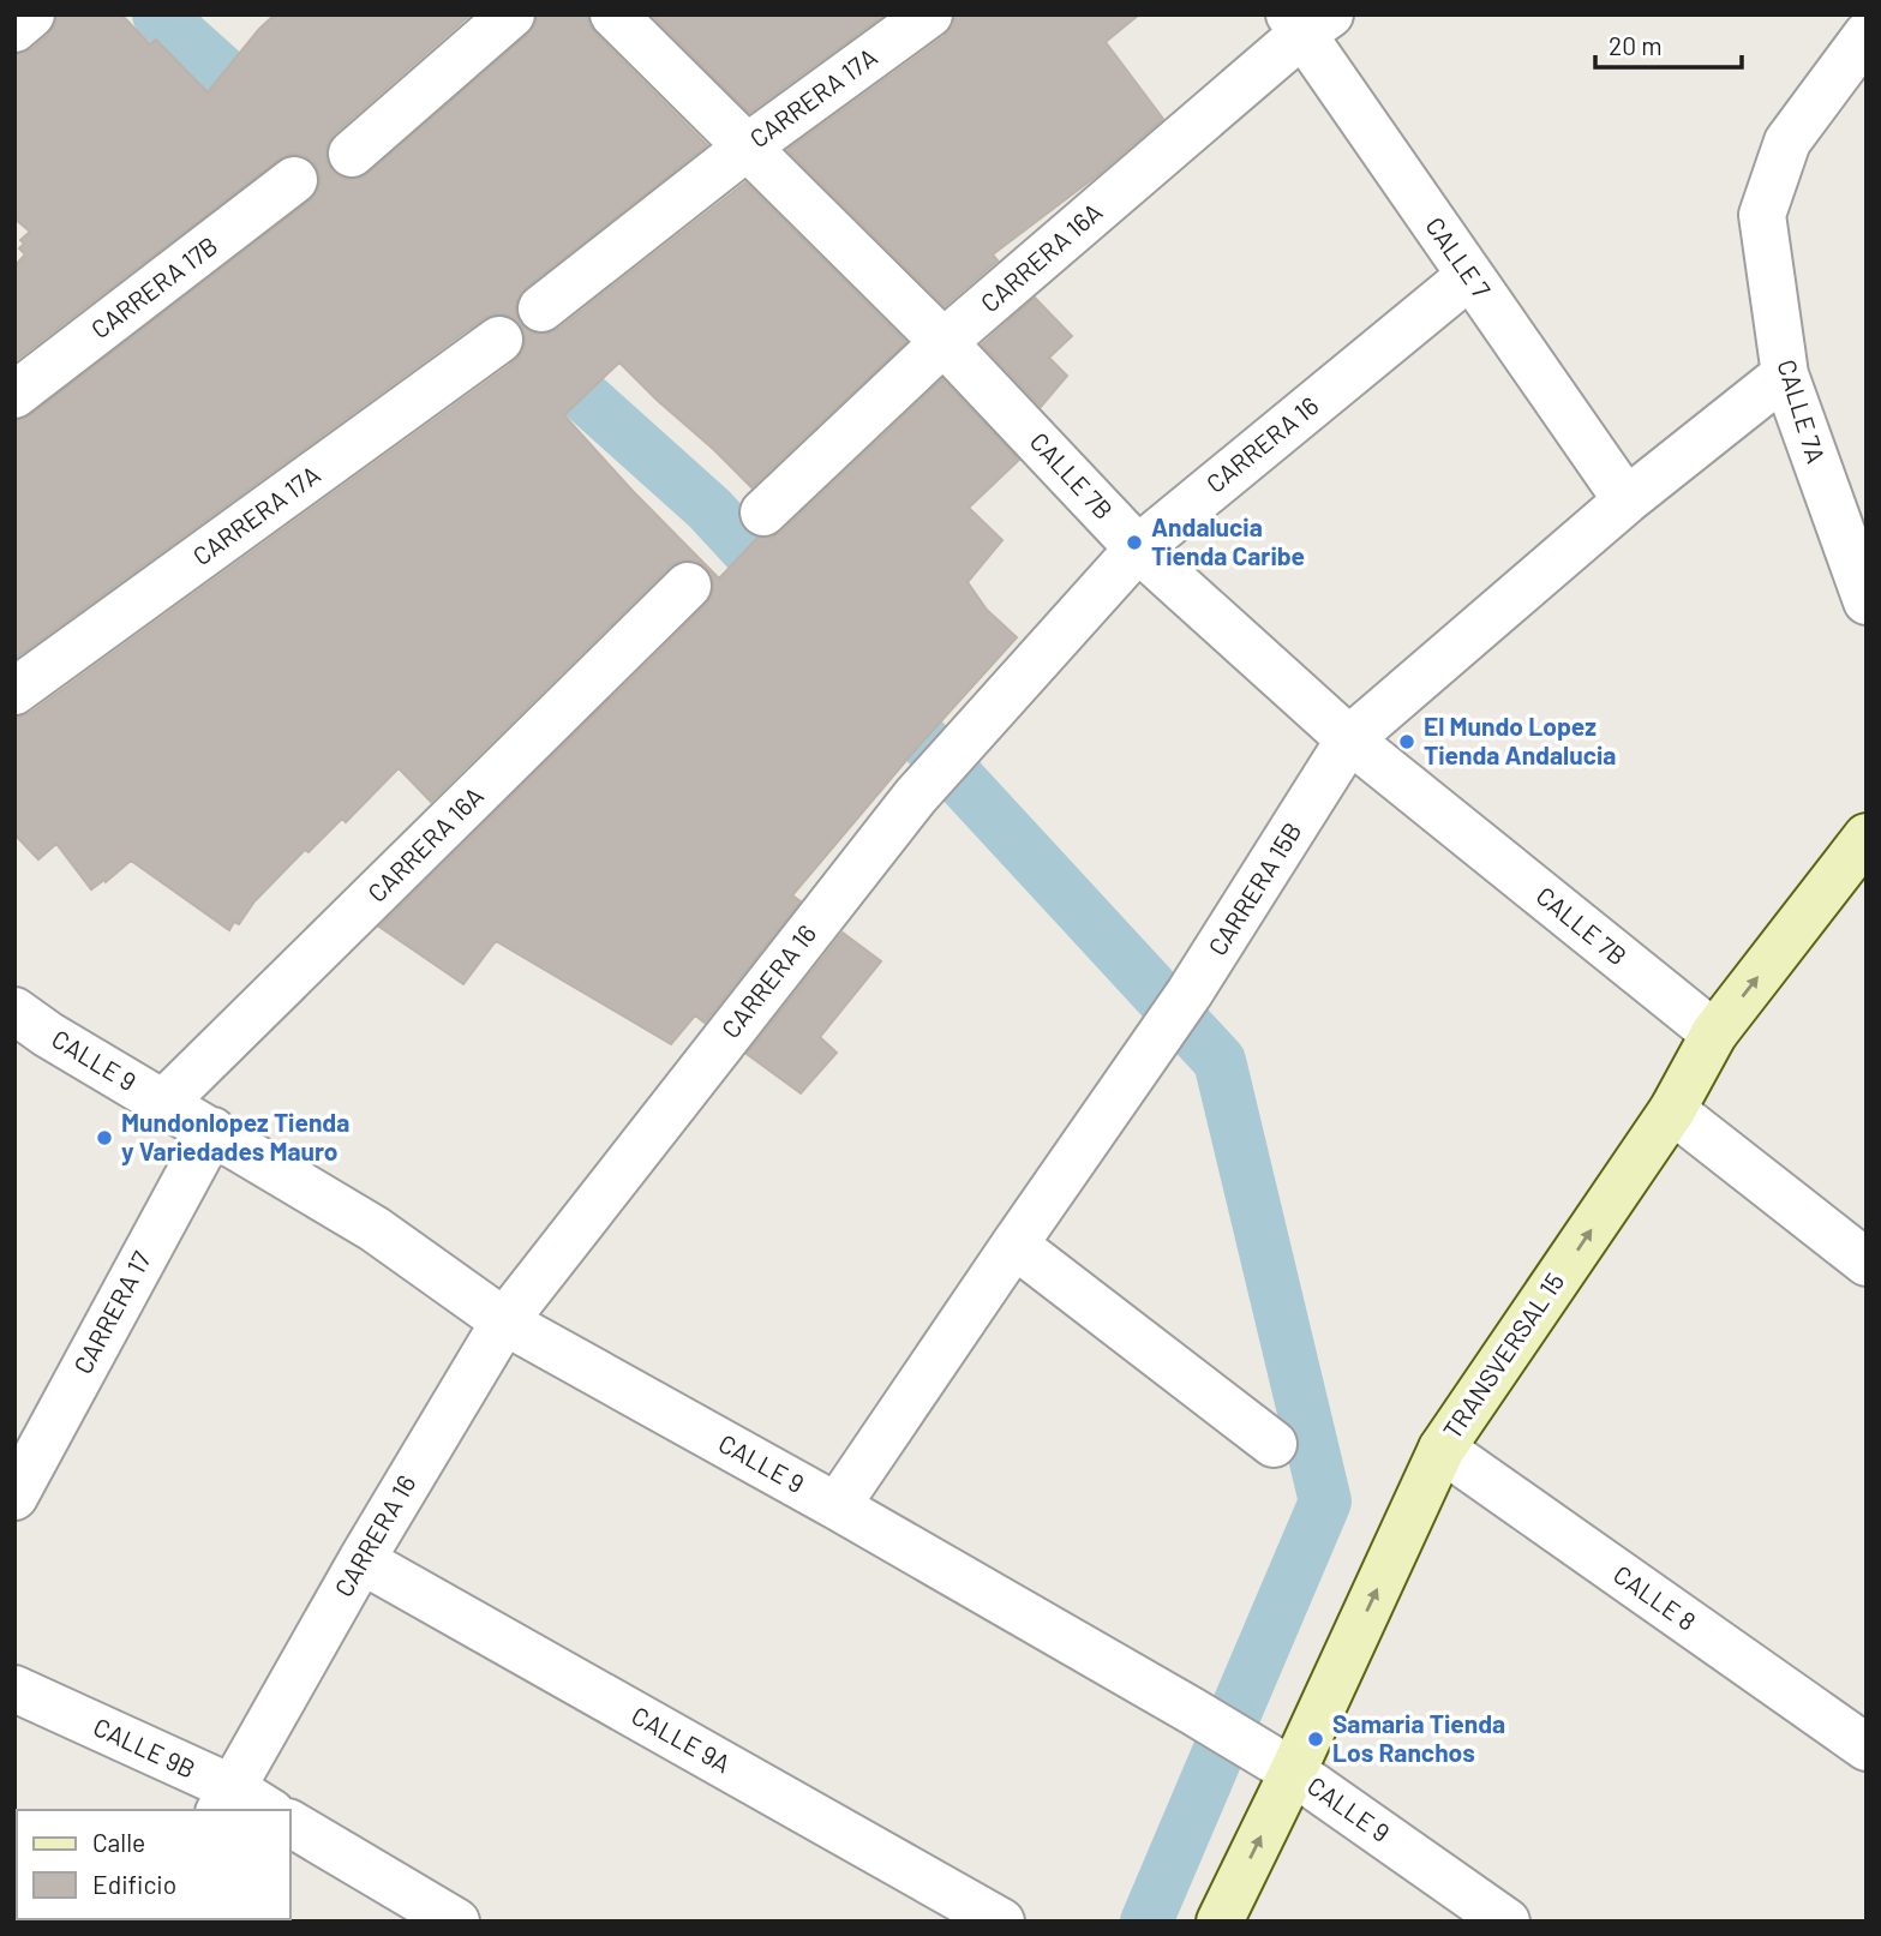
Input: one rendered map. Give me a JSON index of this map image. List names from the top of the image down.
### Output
{
  "streets": {
    "street": [
      "CARRERA 17A",
      "CARRERA 16A",
      "CALLE 7",
      "CARRERA 17B",
      "CALLE 7A",
      "CARRERA 16",
      "CALLE 7B",
      "CARRERA 15B",
      "CALLE 9",
      "CARRERA 17",
      "TRANSVERSAL 15",
      "CALLE 8",
      "CALLE 9A",
      "CALLE 9B"
    ]
  },
  "crossings": [
    ["CARRERA 17A", "CALLE 7B"],
    ["CARRERA 16A", "CALLE 7"],
    ["CARRERA 16A", "CALLE 7B"],
    ["CARRERA 16A", "CALLE 9"],
    ["CALLE 7", "CARRERA 16"],
    ["CALLE 7", "CARRERA 15B"],
    ["CALLE 7A", "CARRERA 15B"],
    ["CARRERA 16", "CALLE 7B"],
    ["CARRERA 16", "CALLE 9"],
    ["CARRERA 16", "CALLE 9A"],
    ["CARRERA 16", "CALLE 9B"],
    ["CALLE 7B", "CARRERA 15B"],
    ["CALLE 7B", "TRANSVERSAL 15"],
    ["CARRERA 15B", "CALLE 9"],
    ["CALLE 9", "CARRERA 17"],
    ["CALLE 9", "TRANSVERSAL 15"],
    ["TRANSVERSAL 15", "CALLE 8"]
  ],
  "one_way": ["TRANSVERSAL 15"],
  "places": [
    "Andalucia Tienda Caribe",
    "El Mundo Lopez Tienda Andalucia",
    "Mundonlopez Tienda y Variedades Mauro",
    "Samaria Tienda Los Ranchos"
  ],
  "legend": ["Calle", "Edificio"],
  "scale_bar": "20 m"
}
